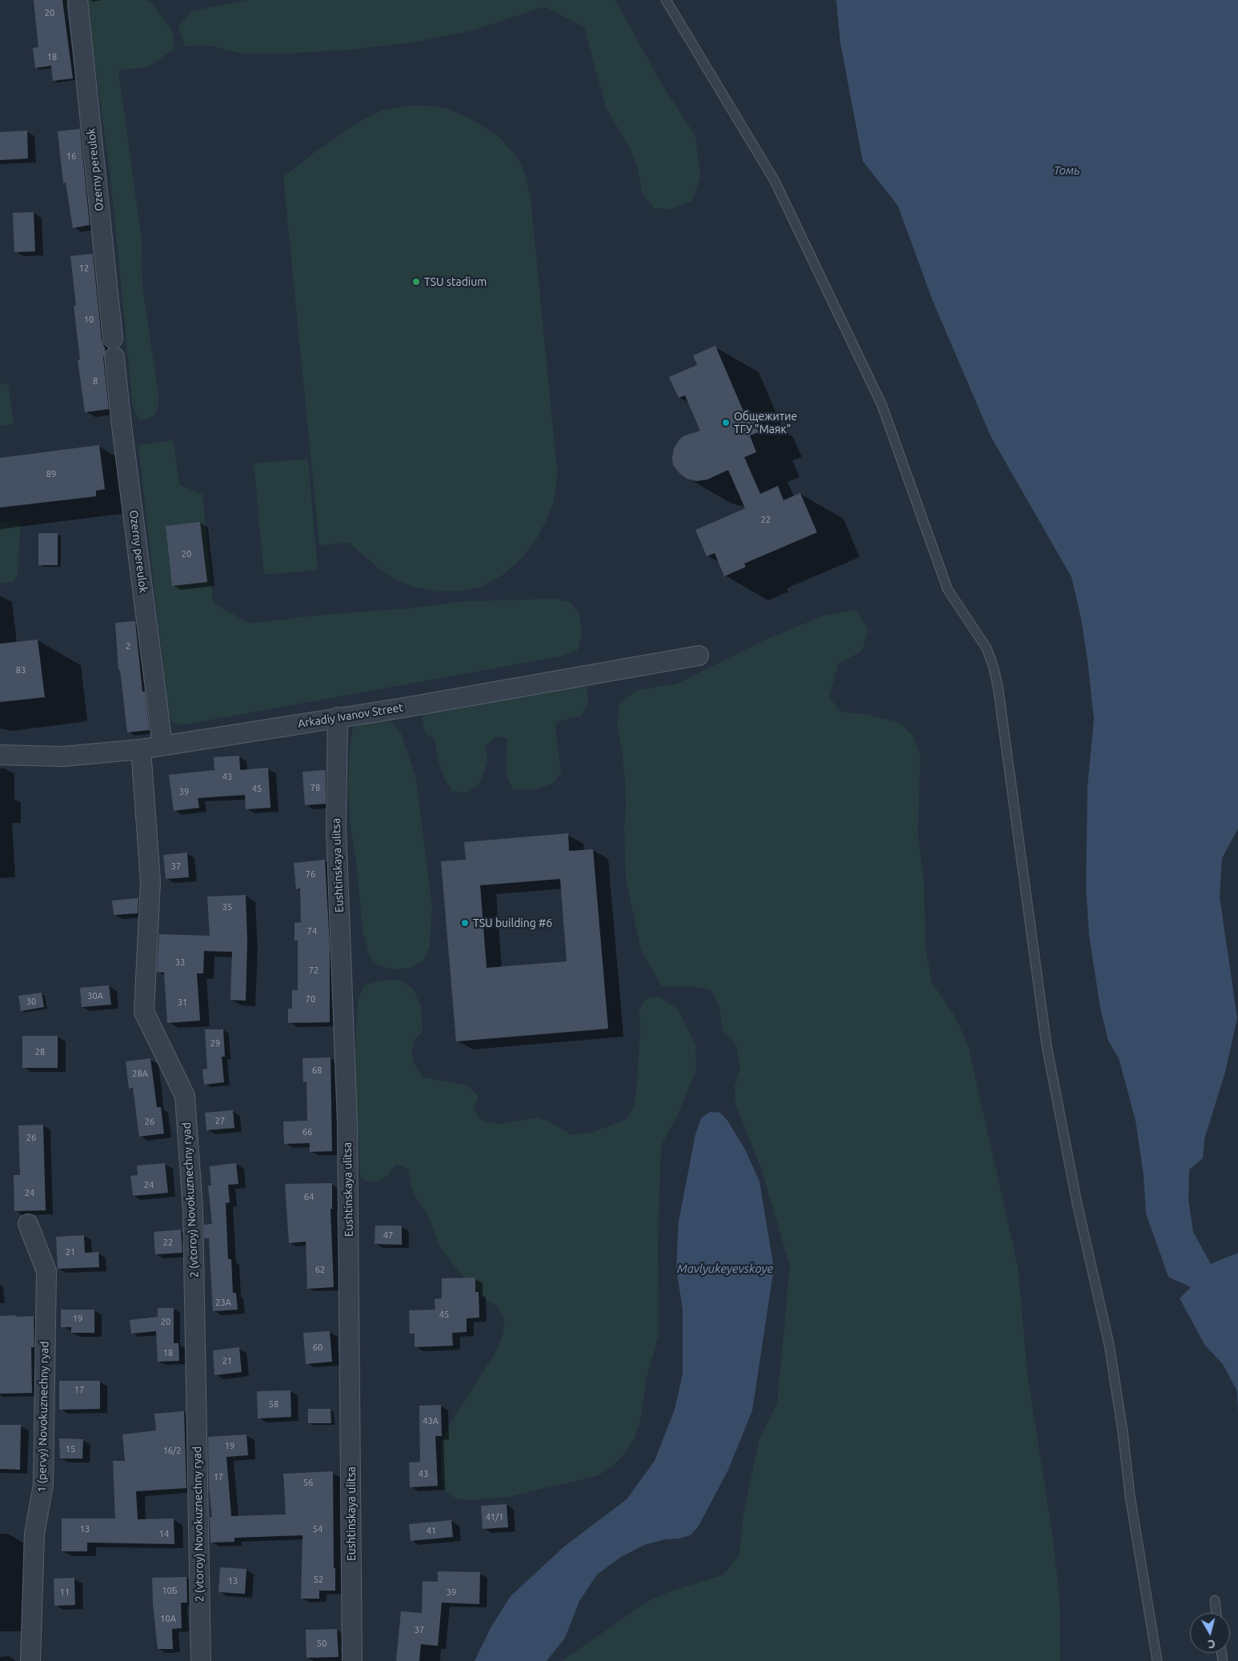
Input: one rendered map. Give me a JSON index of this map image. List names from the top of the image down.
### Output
{
  "streets": {
    "street": [
      "Ozerny pereulok",
      "Arkadiy Ivanov Street",
      "Eushtinskaya ulitsa",
      "2 (vtoroy) Novokuznechny ryad",
      "1 (pervy) Novokuznechny ryad"
    ]
  },
  "crossings": [
    ["Ozerny pereulok", "Arkadiy Ivanov Street"],
    ["Arkadiy Ivanov Street", "Eushtinskaya ulitsa"],
    ["Arkadiy Ivanov Street", "2 (vtoroy) Novokuznechny ryad"]
  ],
  "water": ["Томь", "Mavlyukeyevskoye"],
  "places": ["TSU stadium", "Общежитие ТГУ \"Маяк\"", "TSU building #6"],
  "house_numbers": [
    "20",
    "18",
    "16",
    "12",
    "10",
    "8",
    "89",
    "22",
    "20",
    "2",
    "83",
    "43",
    "78",
    "45",
    "39",
    "37",
    "76",
    "35",
    "74",
    "33",
    "72",
    "30А",
    "70",
    "30",
    "31",
    "29",
    "28",
    "68",
    "28А",
    "27",
    "26",
    "66",
    "26",
    "24",
    "24",
    "64",
    "47",
    "22",
    "21",
    "62",
    "23А",
    "45",
    "19",
    "20",
    "60",
    "18",
    "21",
    "17",
    "58",
    "43А",
    "19",
    "15",
    "16/2",
    "43",
    "17",
    "56",
    "41/1",
    "13",
    "54",
    "41",
    "14",
    "52",
    "13",
    "10Б",
    "11",
    "39",
    "10А",
    "37",
    "50"
  ],
  "north": "bottom"
}
